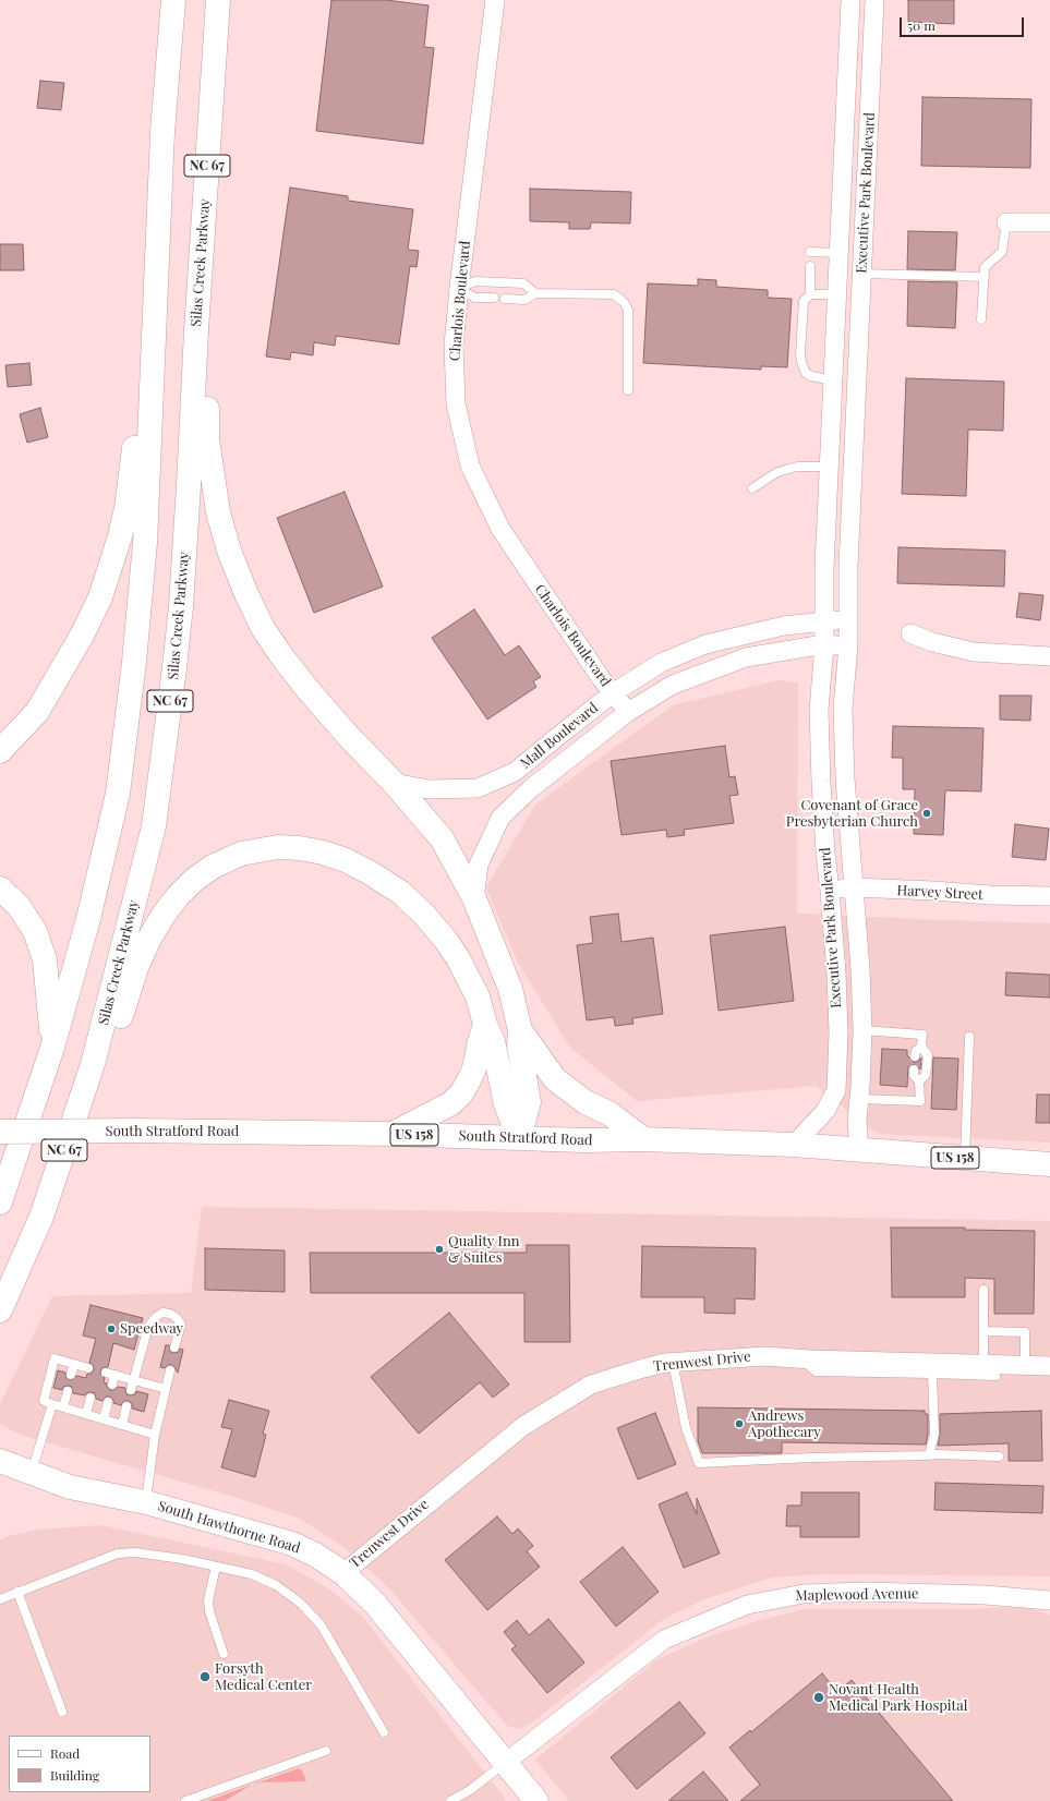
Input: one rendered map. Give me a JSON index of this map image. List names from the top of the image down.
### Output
{
  "streets": {
    "main road": [
      "NC 67",
      "Silas Creek Parkway",
      "South Stratford Road",
      "US 158",
      "South Hawthorne Road"
    ],
    "street": [
      "Executive Park Boulevard",
      "Charlois Boulevard",
      "Mall Boulevard",
      "Harvey Street",
      "Trenwest Drive",
      "Maplewood Avenue"
    ]
  },
  "crossings": [
    ["Executive Park Boulevard", "Mall Boulevard"],
    ["Executive Park Boulevard", "Harvey Street"],
    ["Executive Park Boulevard", "South Stratford Road"],
    ["Charlois Boulevard", "Mall Boulevard"],
    ["Trenwest Drive", "South Hawthorne Road"],
    ["South Hawthorne Road", "Maplewood Avenue"]
  ],
  "places": [
    "Covenant of Grace Presbyterian Church",
    "Quality Inn & Suites",
    "Speedway",
    "Andrews Apothecary",
    "Forsyth Medical Center",
    "Novant Health Medical Park Hospital"
  ],
  "legend": ["Road", "Building"],
  "scale_bar": "50 m"
}
